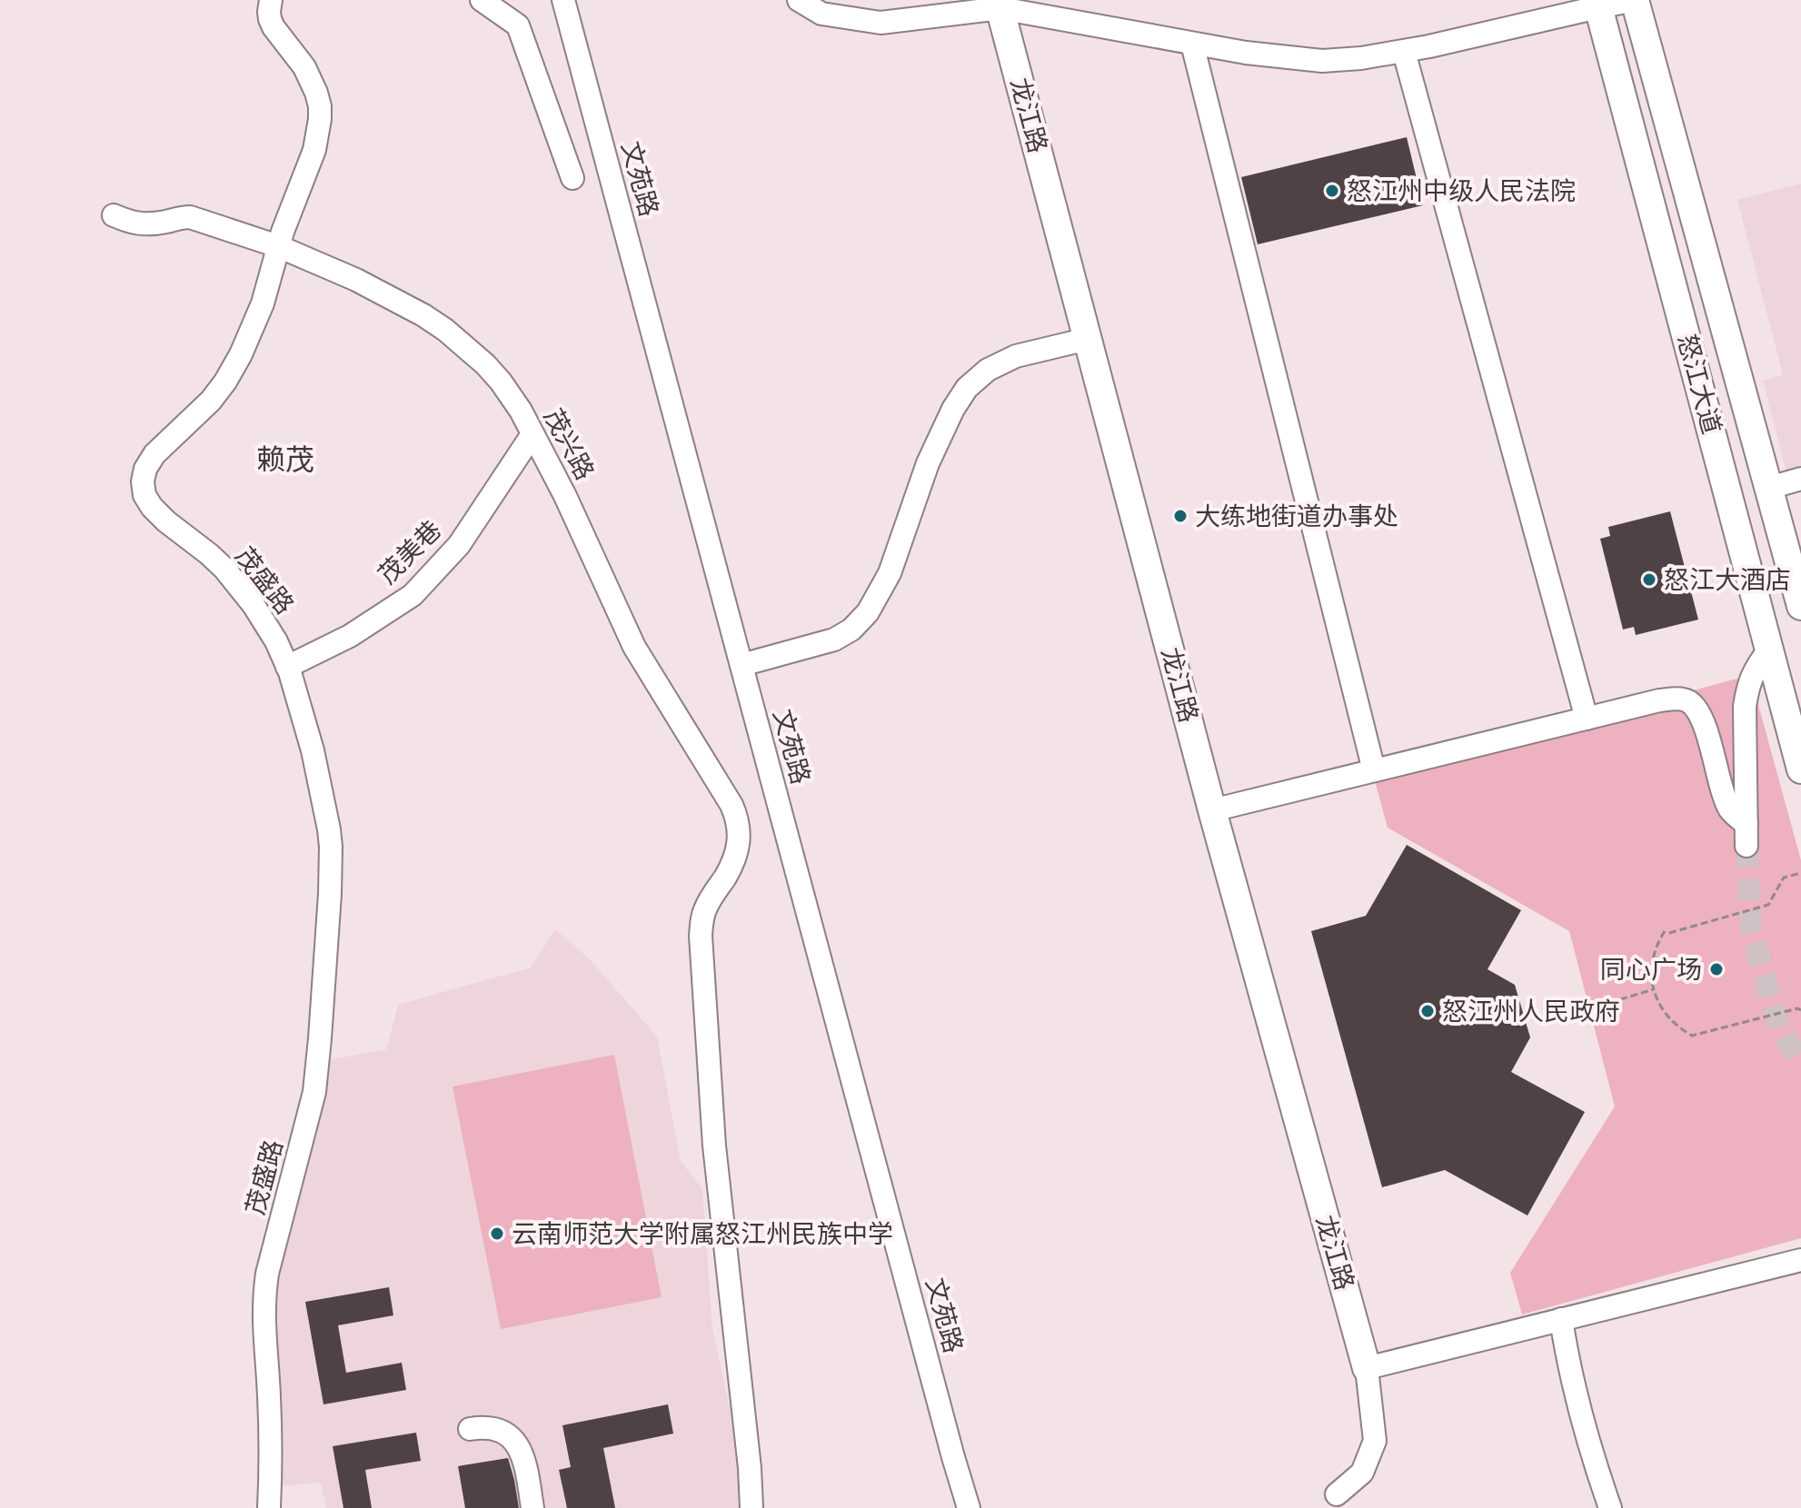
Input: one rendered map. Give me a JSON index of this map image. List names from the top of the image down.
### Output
{
  "streets": {
    "main road": ["龙江路", "怒江大道"],
    "street": [
      "文苑路",
      "茂兴路",
      "茂美巷",
      "茂盛路"
    ]
  },
  "crossings": [
    ["茂兴路", "茂美巷"],
    ["茂兴路", "茂盛路"],
    ["茂美巷", "茂盛路"]
  ],
  "districts": ["赖茂"],
  "places": [
    "怒江州中级人民法院",
    "大练地街道办事处",
    "怒江大酒店",
    "同心广场",
    "怒江州人民政府",
    "云南师范大学附属怒江州民族中学"
  ]
}
